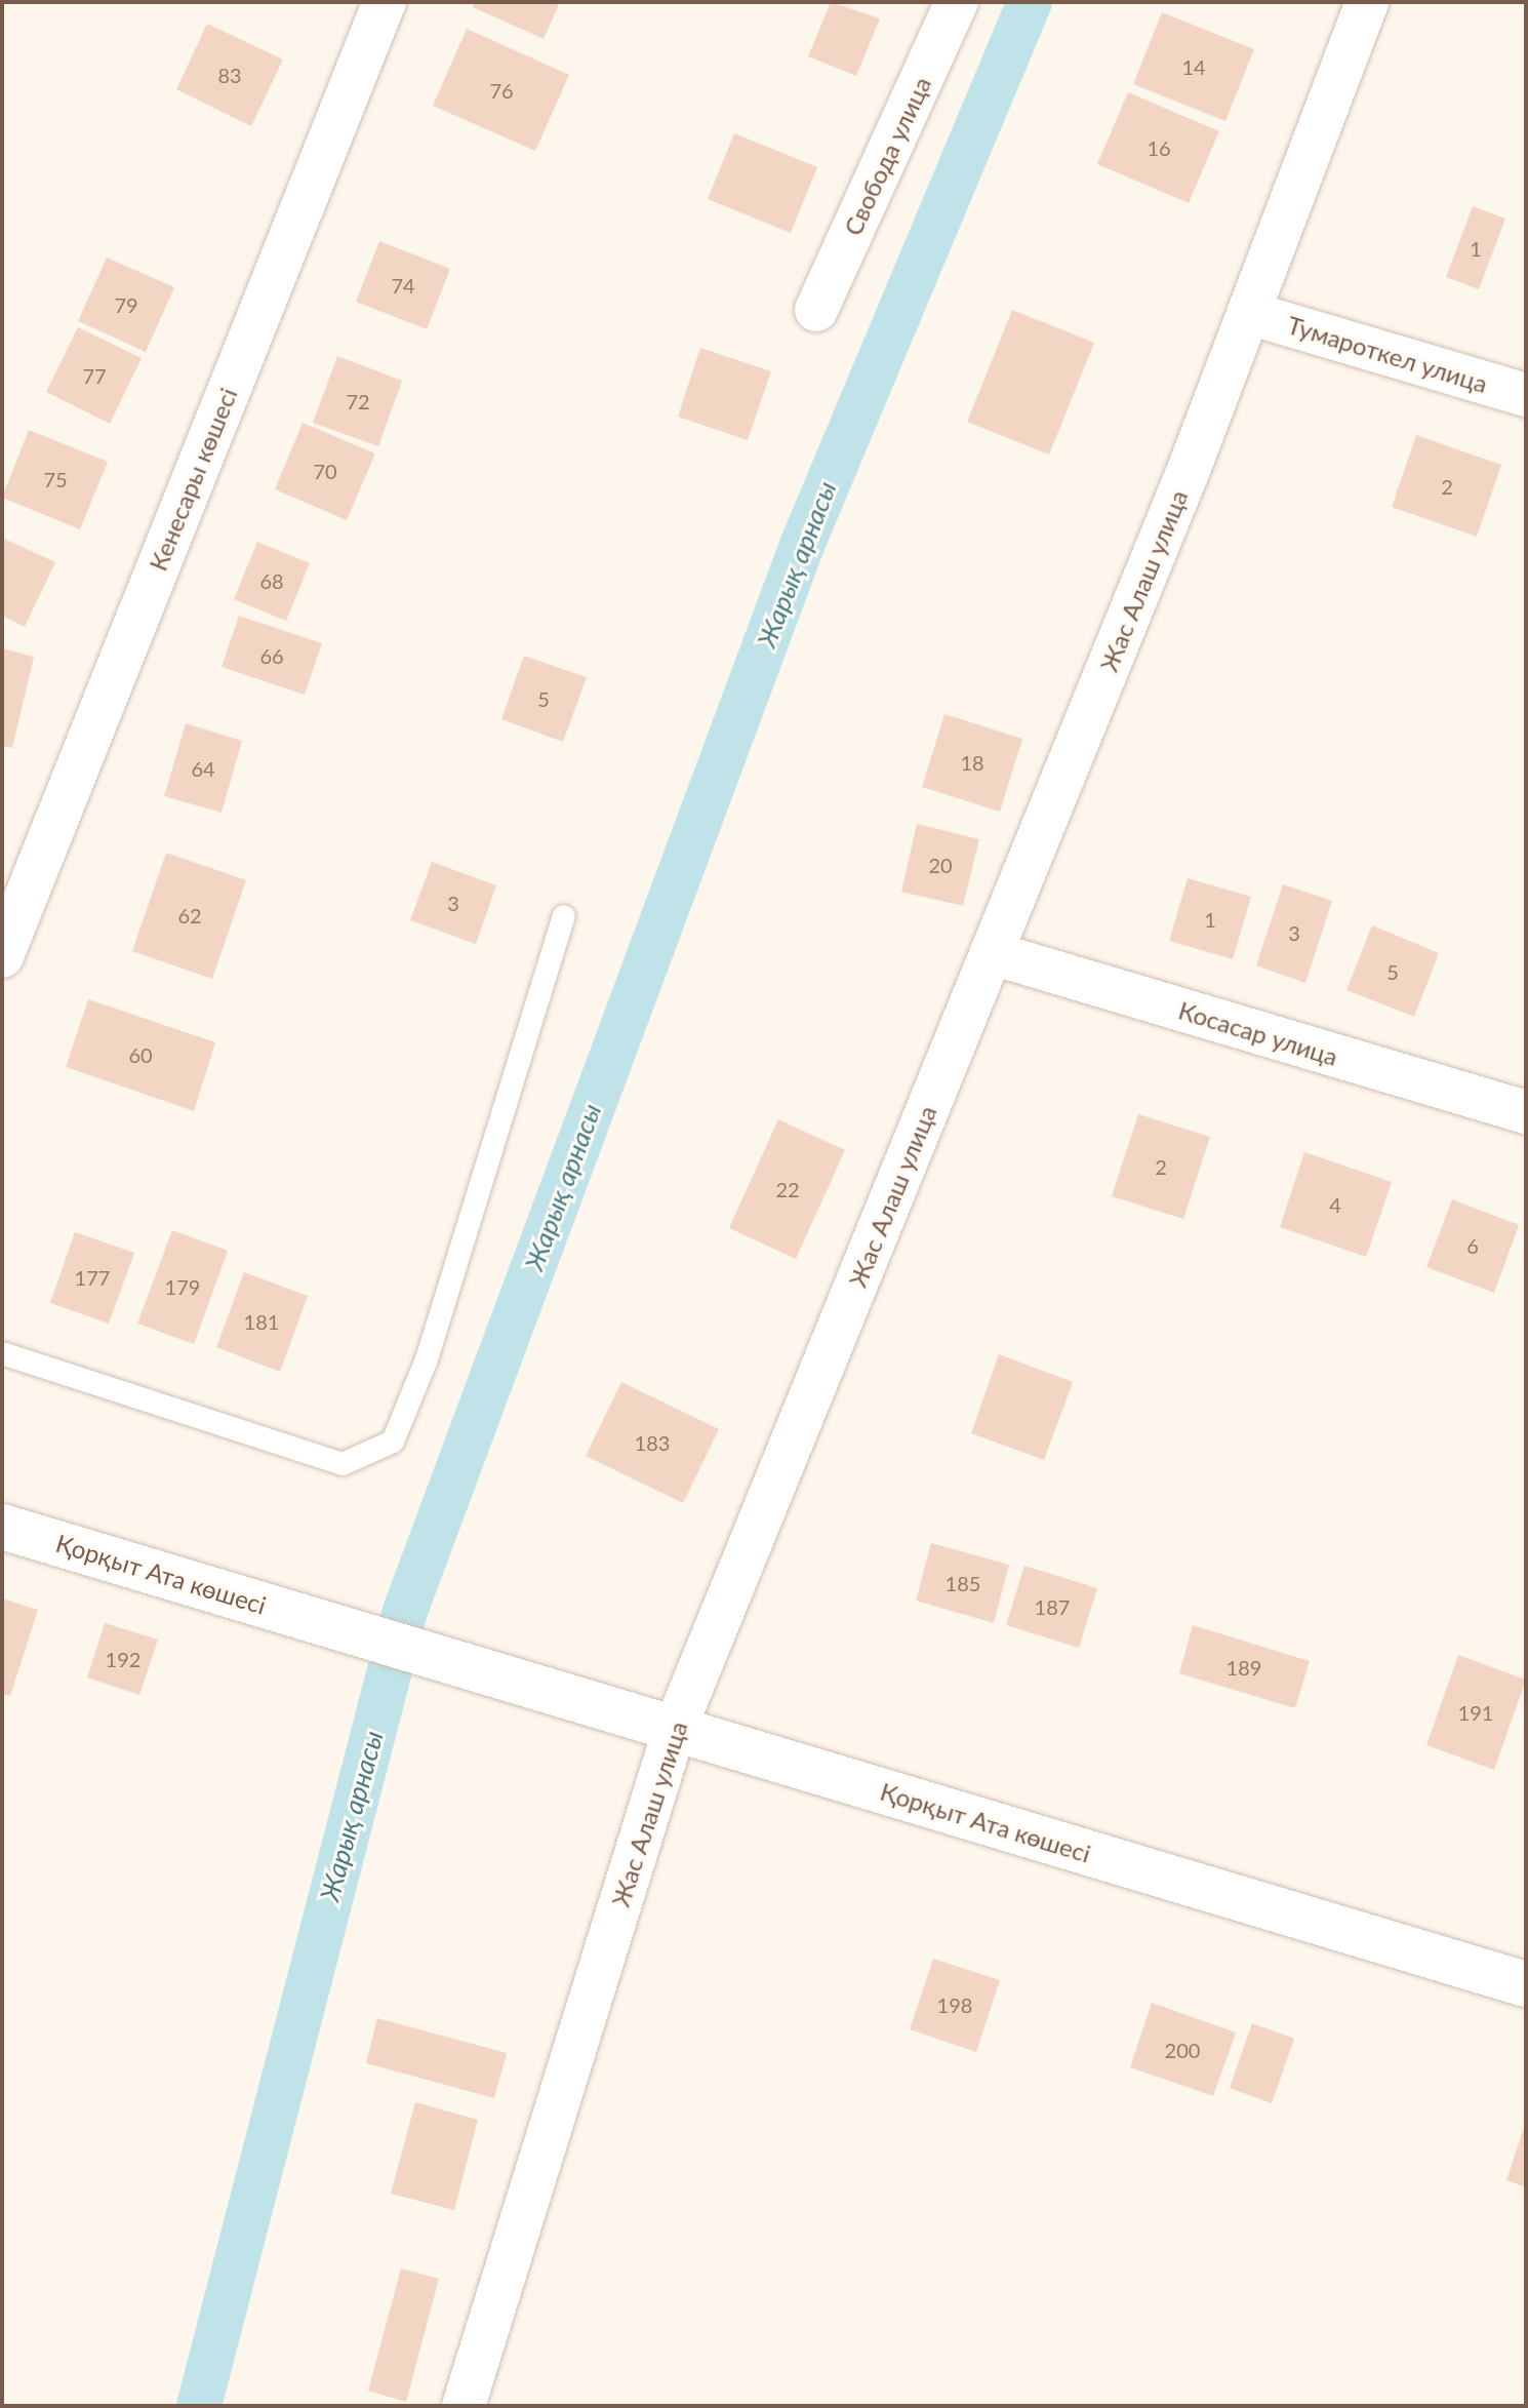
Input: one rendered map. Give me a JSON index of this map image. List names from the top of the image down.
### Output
{
  "streets": {
    "main road": ["Қорқыт Ата көшесі"],
    "street": [
      "Свобода улица",
      "Тумароткел улица",
      "Кенесары көшесі",
      "Жас Алаш улица",
      "Косасар улица"
    ]
  },
  "crossings": [
    ["Тумароткел улица", "Жас Алаш улица"],
    ["Жас Алаш улица", "Косасар улица"],
    ["Жас Алаш улица", "Қорқыт Ата көшесі"]
  ],
  "water": ["Жарық арнасы"],
  "house_numbers": [
    "14",
    "83",
    "76",
    "16",
    "1",
    "74",
    "79",
    "77",
    "72",
    "70",
    "75",
    "2",
    "68",
    "66",
    "5",
    "18",
    "64",
    "20",
    "3",
    "62",
    "1",
    "3",
    "5",
    "60",
    "2",
    "22",
    "4",
    "6",
    "177",
    "179",
    "181",
    "183",
    "185",
    "187",
    "192",
    "189",
    "191",
    "198",
    "200"
  ]
}
